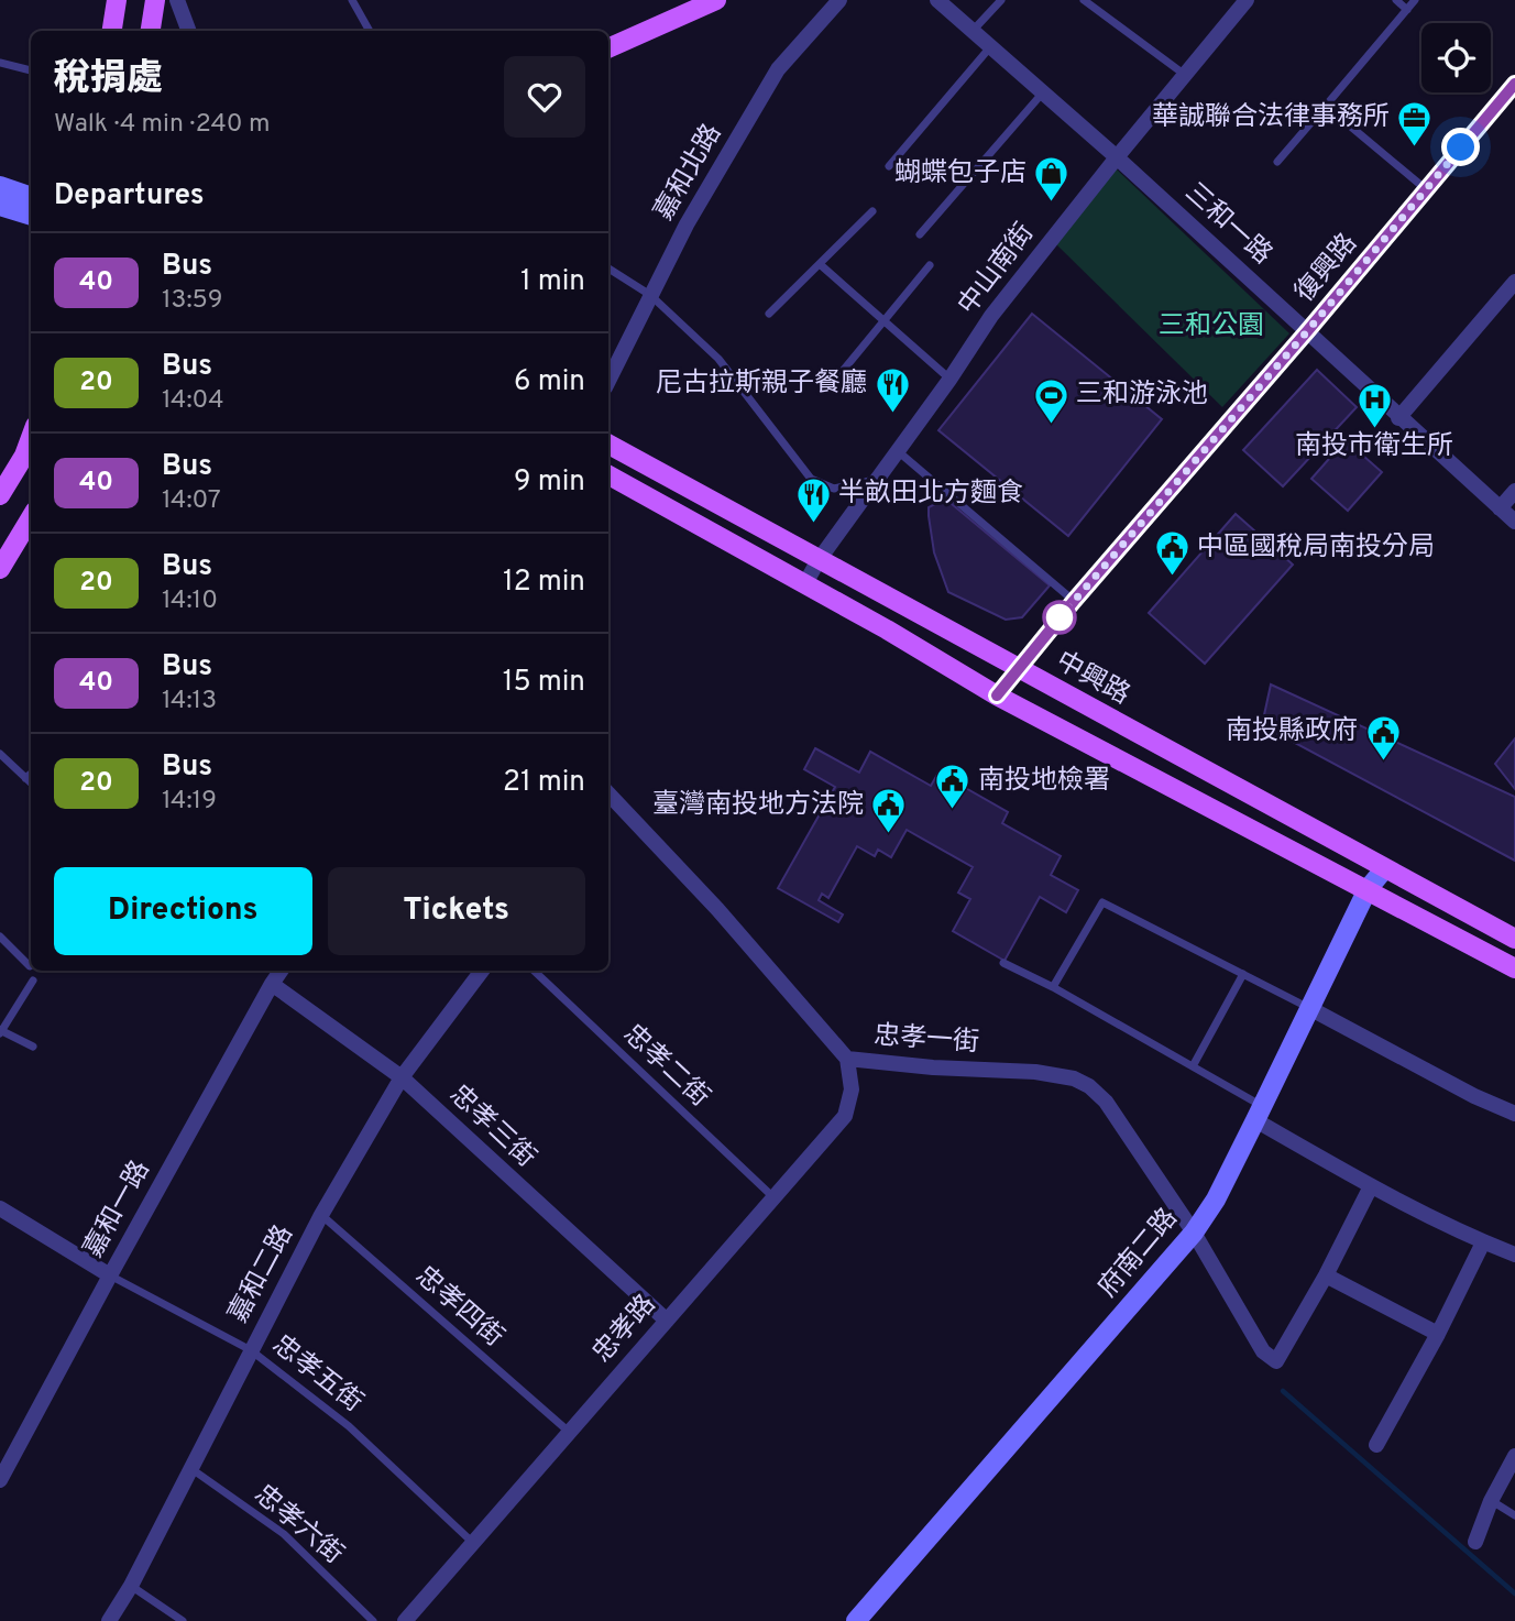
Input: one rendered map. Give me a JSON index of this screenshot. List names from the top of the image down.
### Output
{
  "streets": {
    "main road": ["中興路"],
    "street": [
      "嘉和北路",
      "三和一路",
      "復興路",
      "中山南街",
      "忠孝一街",
      "忠孝三街",
      "嘉和一路",
      "府南二路",
      "嘉和二路",
      "忠孝路"
    ],
    "lane": [
      "忠孝二街",
      "忠孝四街",
      "忠孝五街",
      "忠孝六街"
    ]
  },
  "crossings": [
    ["三和一路", "復興路"],
    ["三和一路", "中山南街"],
    ["復興路", "中興路"],
    ["中山南街", "中興路"],
    ["中興路", "府南二路"],
    ["忠孝一街", "府南二路"],
    ["忠孝一街", "忠孝路"],
    ["忠孝二街", "忠孝路"],
    ["忠孝三街", "嘉和一路"],
    ["忠孝三街", "嘉和二路"],
    ["忠孝三街", "忠孝路"],
    ["嘉和一路", "忠孝五街"],
    ["嘉和二路", "忠孝四街"],
    ["嘉和二路", "忠孝五街"],
    ["嘉和二路", "忠孝六街"],
    ["忠孝四街", "忠孝路"],
    ["忠孝路", "忠孝五街"]
  ],
  "parks": ["三和公園"],
  "places": {
    "office": ["華誠聯合法律事務所"],
    "shop": ["蝴蝶包子店"],
    "restaurant": ["尼古拉斯親子餐廳", "半畝田北方麵食"],
    "sports": ["三和游泳池"],
    "hospital": ["南投市衛生所"],
    "public building": [
      "中區國稅局南投分局",
      "南投縣政府",
      "南投地檢署",
      "臺灣南投地方法院"
    ]
  },
  "lines": ["bus line 40"],
  "page": {
    "heading": [
      ["稅捐處", "Walk · 4 min · 240 m"],
      "Departures"
    ],
    "list": [
      {
        "mark": "40",
        "name": "Bus",
        "note": "13:59",
        "value": "1 min"
      },
      {
        "mark": "20",
        "name": "Bus",
        "note": "14:04",
        "value": "6 min"
      },
      {
        "mark": "40",
        "name": "Bus",
        "note": "14:07",
        "value": "9 min"
      },
      {
        "mark": "20",
        "name": "Bus",
        "note": "14:10",
        "value": "12 min"
      },
      {
        "mark": "40",
        "name": "Bus",
        "note": "14:13",
        "value": "15 min"
      },
      {
        "mark": "20",
        "name": "Bus",
        "note": "14:19",
        "value": "21 min"
      }
    ],
    "buttons": ["Directions", "Tickets"]
  }
}
